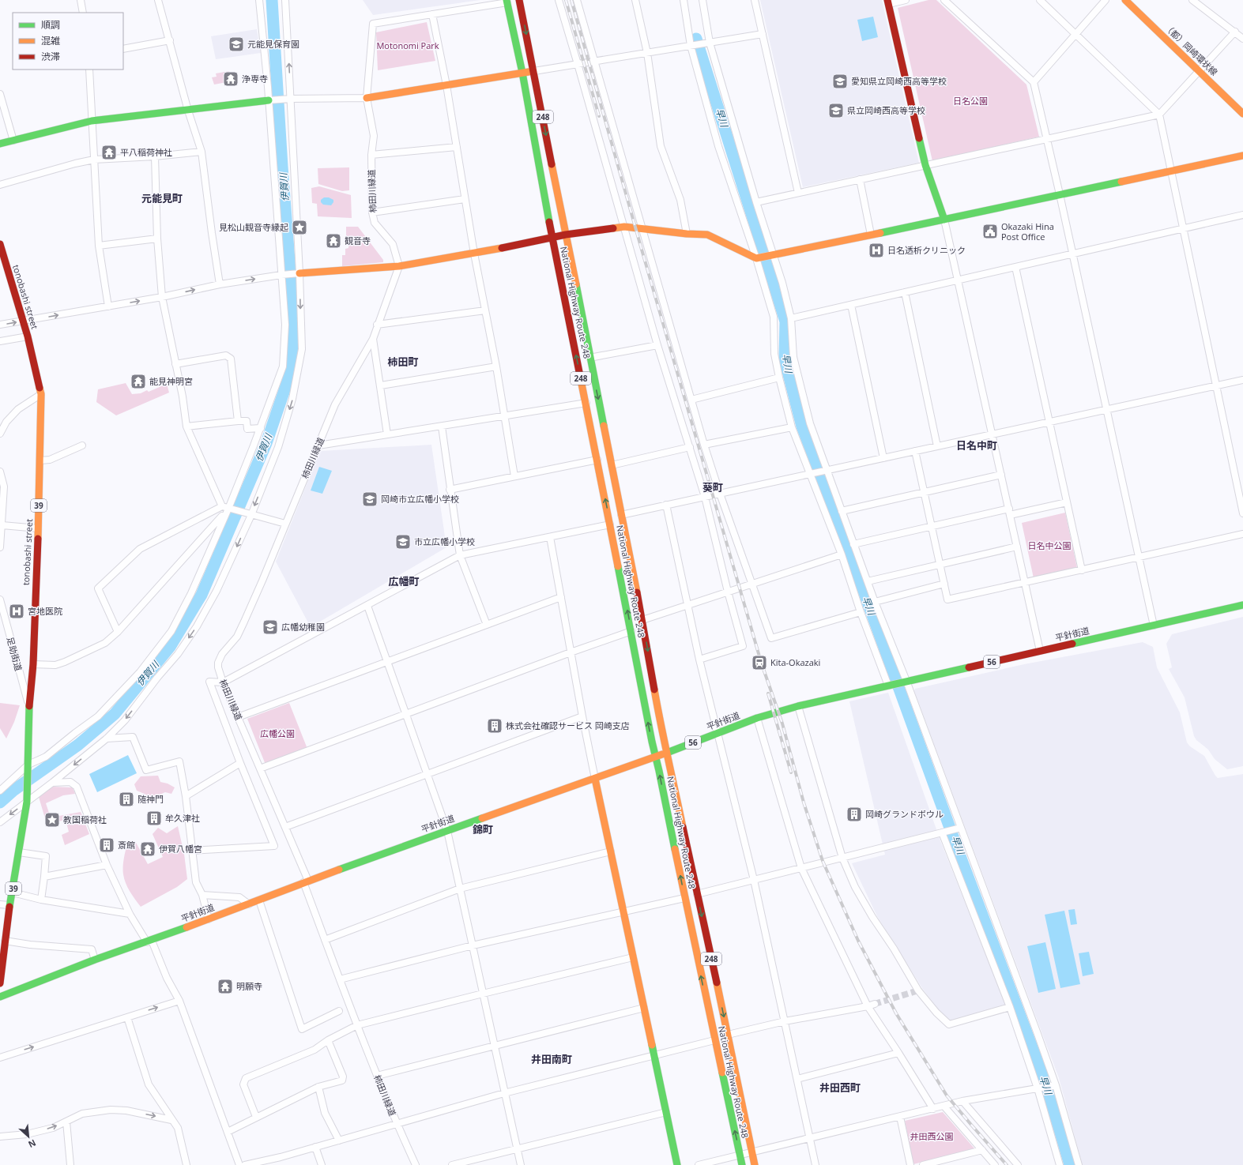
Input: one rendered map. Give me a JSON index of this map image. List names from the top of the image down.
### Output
{
  "streets": {
    "main road": [
      "（都）岡崎環状線",
      "248",
      "tonobashi street",
      "National Highway Route 248",
      "39",
      "平針街道",
      "56"
    ],
    "street": ["柿田川緑道", "足助街道"]
  },
  "crossings": [
    ["柿田川緑道", "平針街道"],
    ["tonobashi street", "39"],
    ["tonobashi street", "足助街道"],
    ["National Highway Route 248", "平針街道"],
    ["平針街道", "56"]
  ],
  "districts": [
    "元能見町",
    "柿田町",
    "日名中町",
    "葵町",
    "広幡町",
    "錦町",
    "井田南町",
    "井田西町"
  ],
  "water": ["早川", "伊賀川"],
  "parks": [
    "Motonomi Park",
    "日名公園",
    "日名中公園",
    "広幡公園",
    "井田西公園"
  ],
  "places": {
    "school or university": [
      "元能見保育園",
      "愛知県立岡崎西高等学校",
      "県立岡崎西高等学校",
      "岡崎市立広幡小学校",
      "市立広幡小学校",
      "広幡幼稚園"
    ],
    "temple": [
      "浄専寺",
      "平八稲荷神社",
      "観音寺",
      "能見神明宮",
      "伊賀八幡宮",
      "明願寺"
    ],
    "place": ["見松山観音寺縁起", "教国稲荷社"],
    "public building": ["Okazaki Hina Post Office"],
    "hospital": ["日名透析クリニック", "宮地医院"],
    "station": ["Kita-Okazaki"],
    "building": [
      "株式会社確認サービス 岡崎支店",
      "随神門",
      "岡崎グランドボウル",
      "牟久津社",
      "斎館"
    ]
  },
  "legend": ["順調", "混雑", "渋滞"],
  "north": "bottom right"
}
